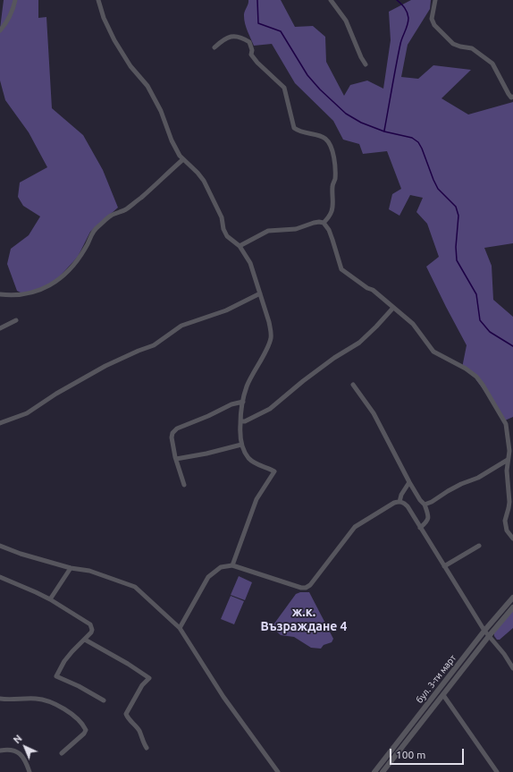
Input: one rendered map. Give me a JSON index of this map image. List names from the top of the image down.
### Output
{
  "streets": {
    "street": ["бул. 3-ти март"]
  },
  "districts": ["ж.к. Възраждане 4"],
  "scale_bar": "100 m",
  "north": "top left"
}
